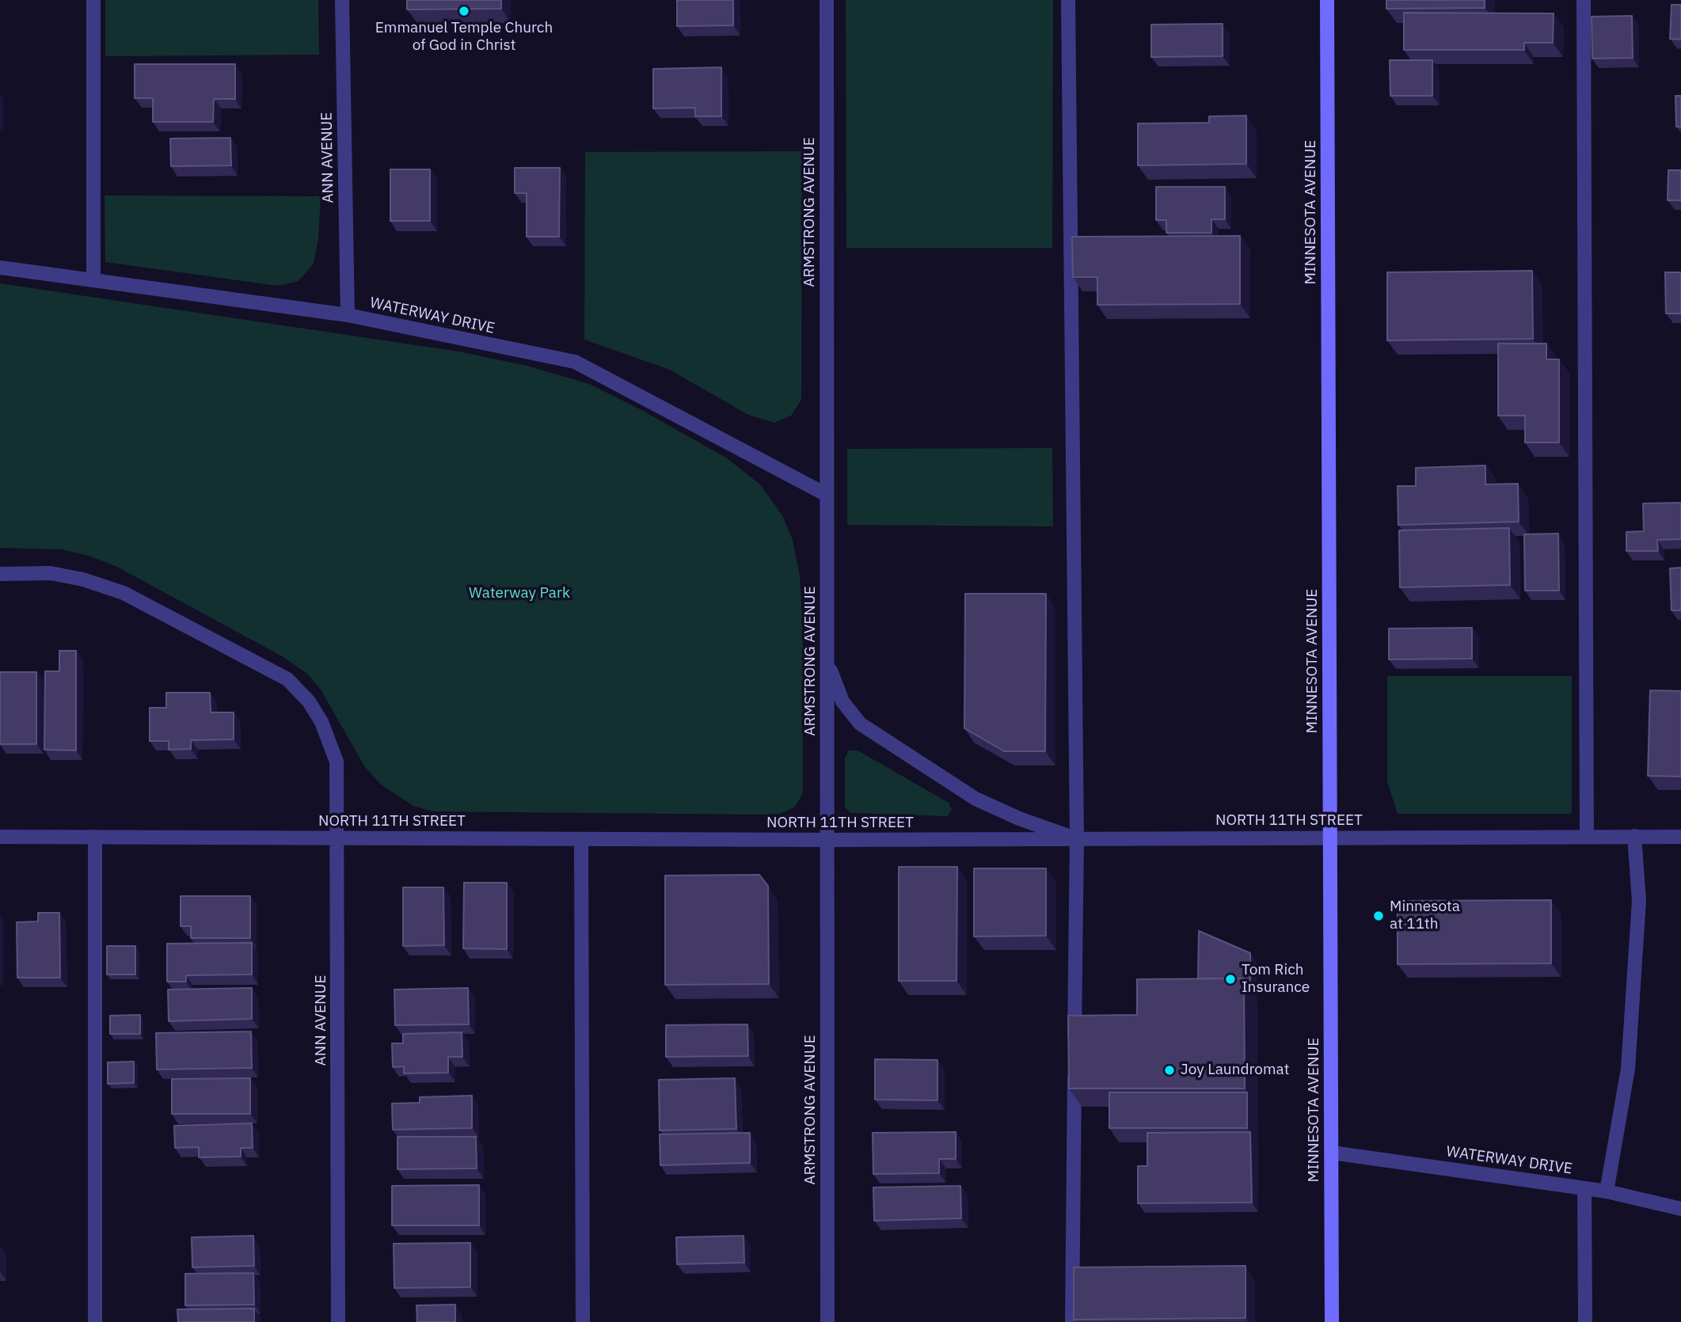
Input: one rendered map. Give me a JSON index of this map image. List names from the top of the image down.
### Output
{
  "streets": {
    "main road": ["MINNESOTA AVENUE"],
    "street": [
      "ANN AVENUE",
      "ARMSTRONG AVENUE",
      "WATERWAY DRIVE",
      "NORTH 11TH STREET"
    ]
  },
  "crossings": [
    ["ANN AVENUE", "WATERWAY DRIVE"],
    ["ANN AVENUE", "NORTH 11TH STREET"],
    ["ARMSTRONG AVENUE", "WATERWAY DRIVE"],
    ["ARMSTRONG AVENUE", "NORTH 11TH STREET"],
    ["MINNESOTA AVENUE", "WATERWAY DRIVE"],
    ["MINNESOTA AVENUE", "NORTH 11TH STREET"]
  ],
  "parks": ["Waterway Park"],
  "places": [
    "Emmanuel Temple Church of God in Christ",
    "Minnesota at 11th",
    "Tom Rich Insurance",
    "Joy Laundromat"
  ]
}
